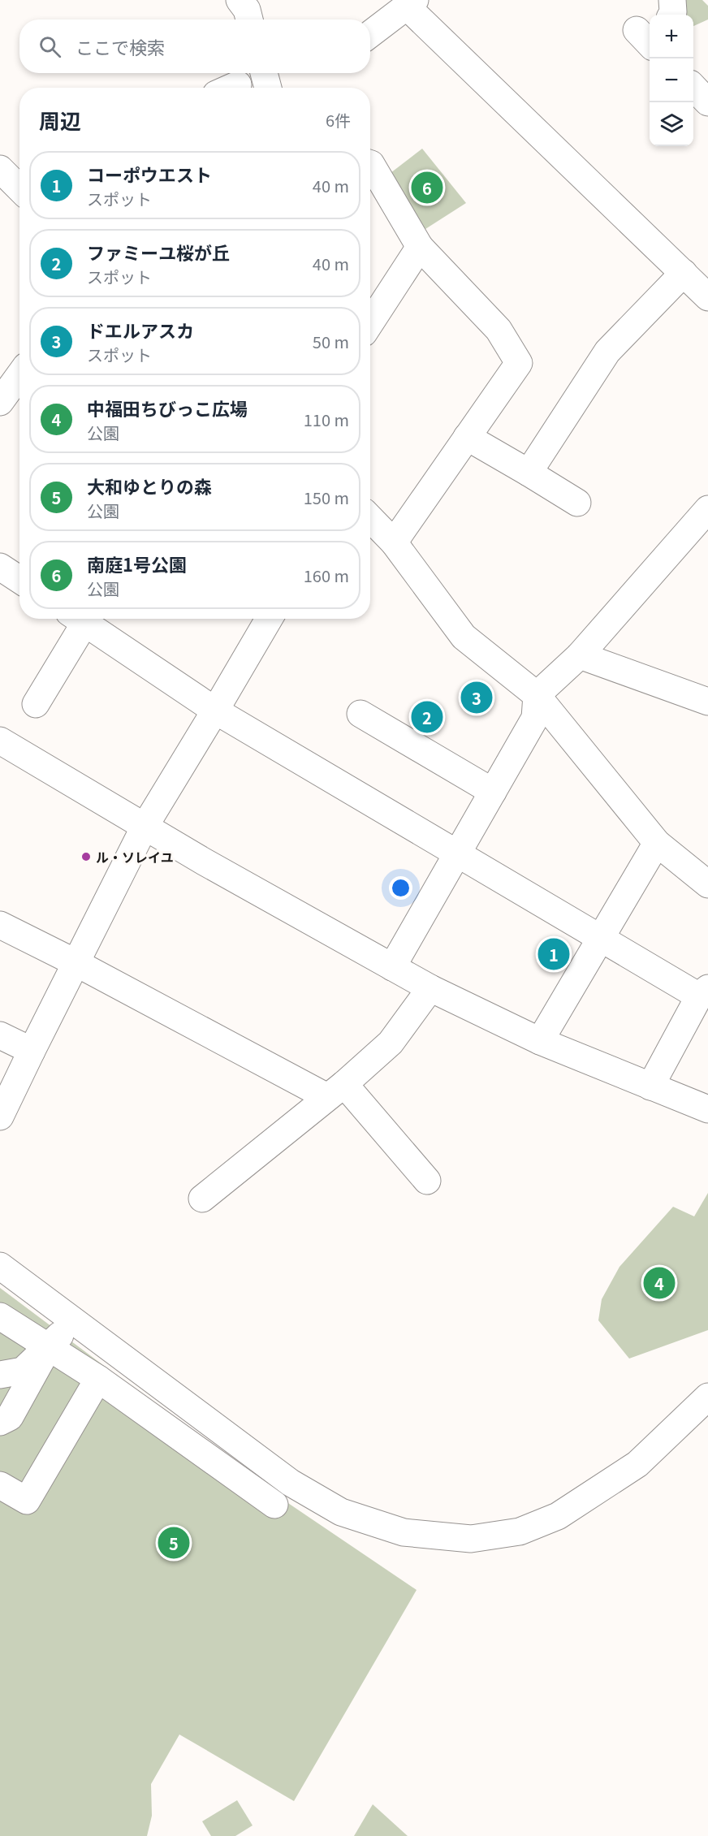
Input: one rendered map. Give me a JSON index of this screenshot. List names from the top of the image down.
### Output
{
  "places": ["ル・ソレイユ"],
  "page": {
    "map_buttons": ["+", "−"],
    "search": "ここで検索",
    "heading": ["周辺", "6件"],
    "list": [
      {
        "mark": "1",
        "name": "コーポウエスト",
        "note": "スポット",
        "value": "40 m"
      },
      {
        "mark": "2",
        "name": "ファミーユ桜が丘",
        "note": "スポット",
        "value": "40 m"
      },
      {
        "mark": "3",
        "name": "ドエルアスカ",
        "note": "スポット",
        "value": "50 m"
      },
      {
        "mark": "4",
        "name": "中福田ちびっこ広場",
        "note": "公園",
        "value": "110 m"
      },
      {
        "mark": "5",
        "name": "大和ゆとりの森",
        "note": "公園",
        "value": "150 m"
      },
      {
        "mark": "6",
        "name": "南庭1号公園",
        "note": "公園",
        "value": "160 m"
      }
    ],
    "pins": [
      "6",
      "3",
      "2",
      "1",
      "4",
      "5"
    ]
  }
}
